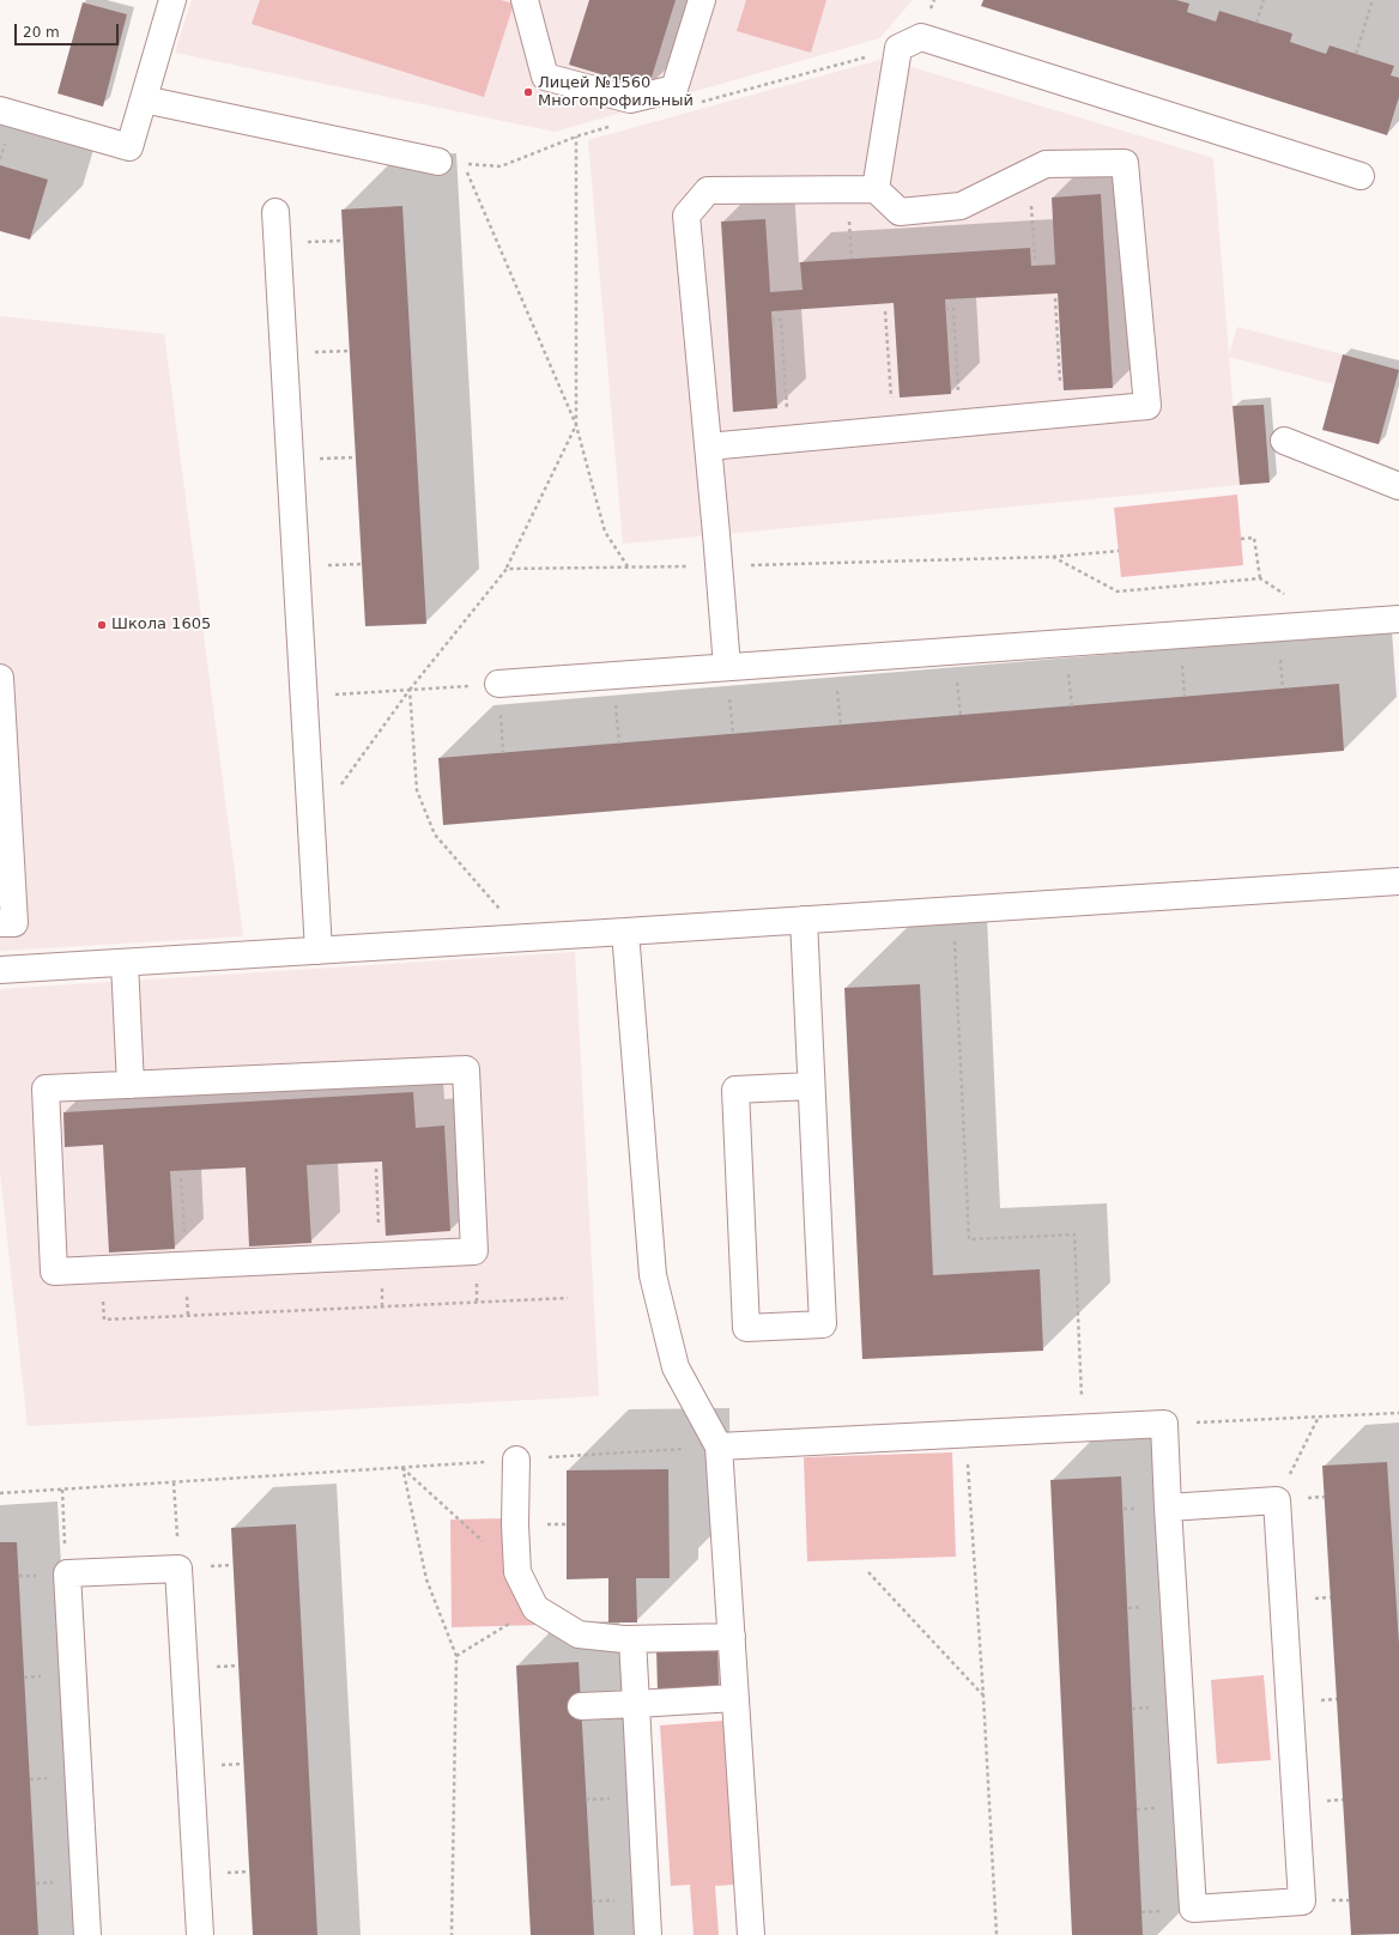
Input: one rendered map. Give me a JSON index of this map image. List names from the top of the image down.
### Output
{
  "places": ["Лицей №1560 Многопрофильный", "Школа 1605"],
  "scale_bar": "20 m"
}
